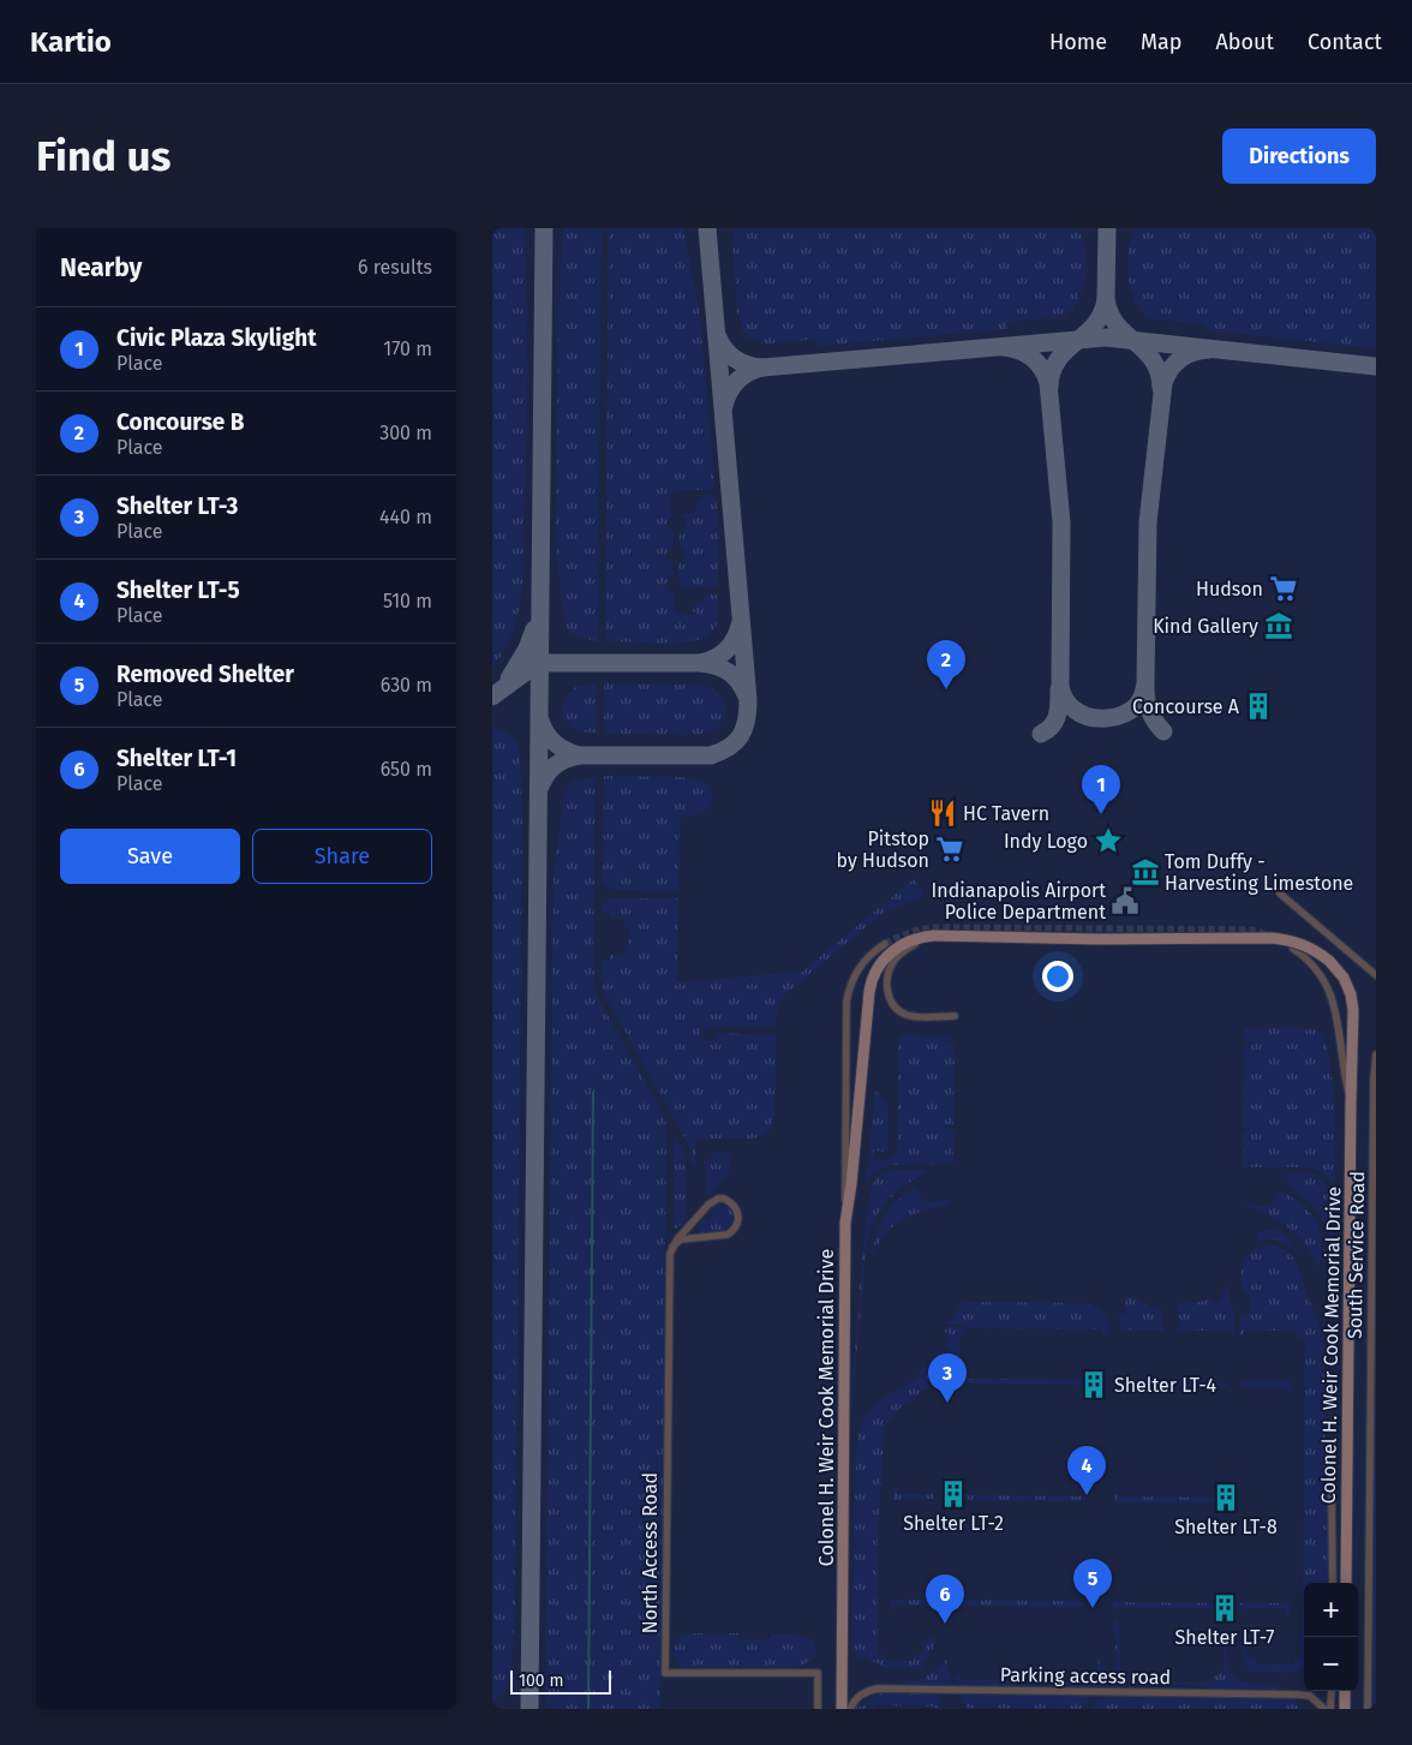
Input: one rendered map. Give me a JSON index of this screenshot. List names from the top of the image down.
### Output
{
  "streets": {
    "street": [
      "South Service Road",
      "Colonel H. Weir Cook Memorial Drive",
      "North Access Road",
      "Parking access road"
    ]
  },
  "places": {
    "supermarket": ["Hudson", "Pitstop by Hudson"],
    "museum": ["Kind Gallery", "Tom Duffy - Harvesting Limestone"],
    "building": [
      "Concourse A",
      "Shelter LT-4",
      "Shelter LT-2",
      "Shelter LT-8",
      "Shelter LT-7"
    ],
    "restaurant": ["HC Tavern"],
    "place": ["Indy Logo"],
    "public building": ["Indianapolis Airport Police Department"]
  },
  "scale_bar": "100 m",
  "page": {
    "header": "Kartio",
    "nav": [
      "Home",
      "Map",
      "About",
      "Contact"
    ],
    "buttons": [
      "Directions",
      ["Save", "Share"]
    ],
    "title": "Find us",
    "heading": ["Nearby", "6 results"],
    "list": [
      {
        "mark": "1",
        "name": "Civic Plaza Skylight",
        "note": "Place",
        "value": "170 m"
      },
      {
        "mark": "2",
        "name": "Concourse B",
        "note": "Place",
        "value": "300 m"
      },
      {
        "mark": "3",
        "name": "Shelter LT-3",
        "note": "Place",
        "value": "440 m"
      },
      {
        "mark": "4",
        "name": "Shelter LT-5",
        "note": "Place",
        "value": "510 m"
      },
      {
        "mark": "5",
        "name": "Removed Shelter",
        "note": "Place",
        "value": "630 m"
      },
      {
        "mark": "6",
        "name": "Shelter LT-1",
        "note": "Place",
        "value": "650 m"
      }
    ],
    "pins": [
      "2",
      "1",
      "3",
      "4",
      "5",
      "6"
    ],
    "map_buttons": ["+", "−"],
    "scale": "100 m"
  }
}
